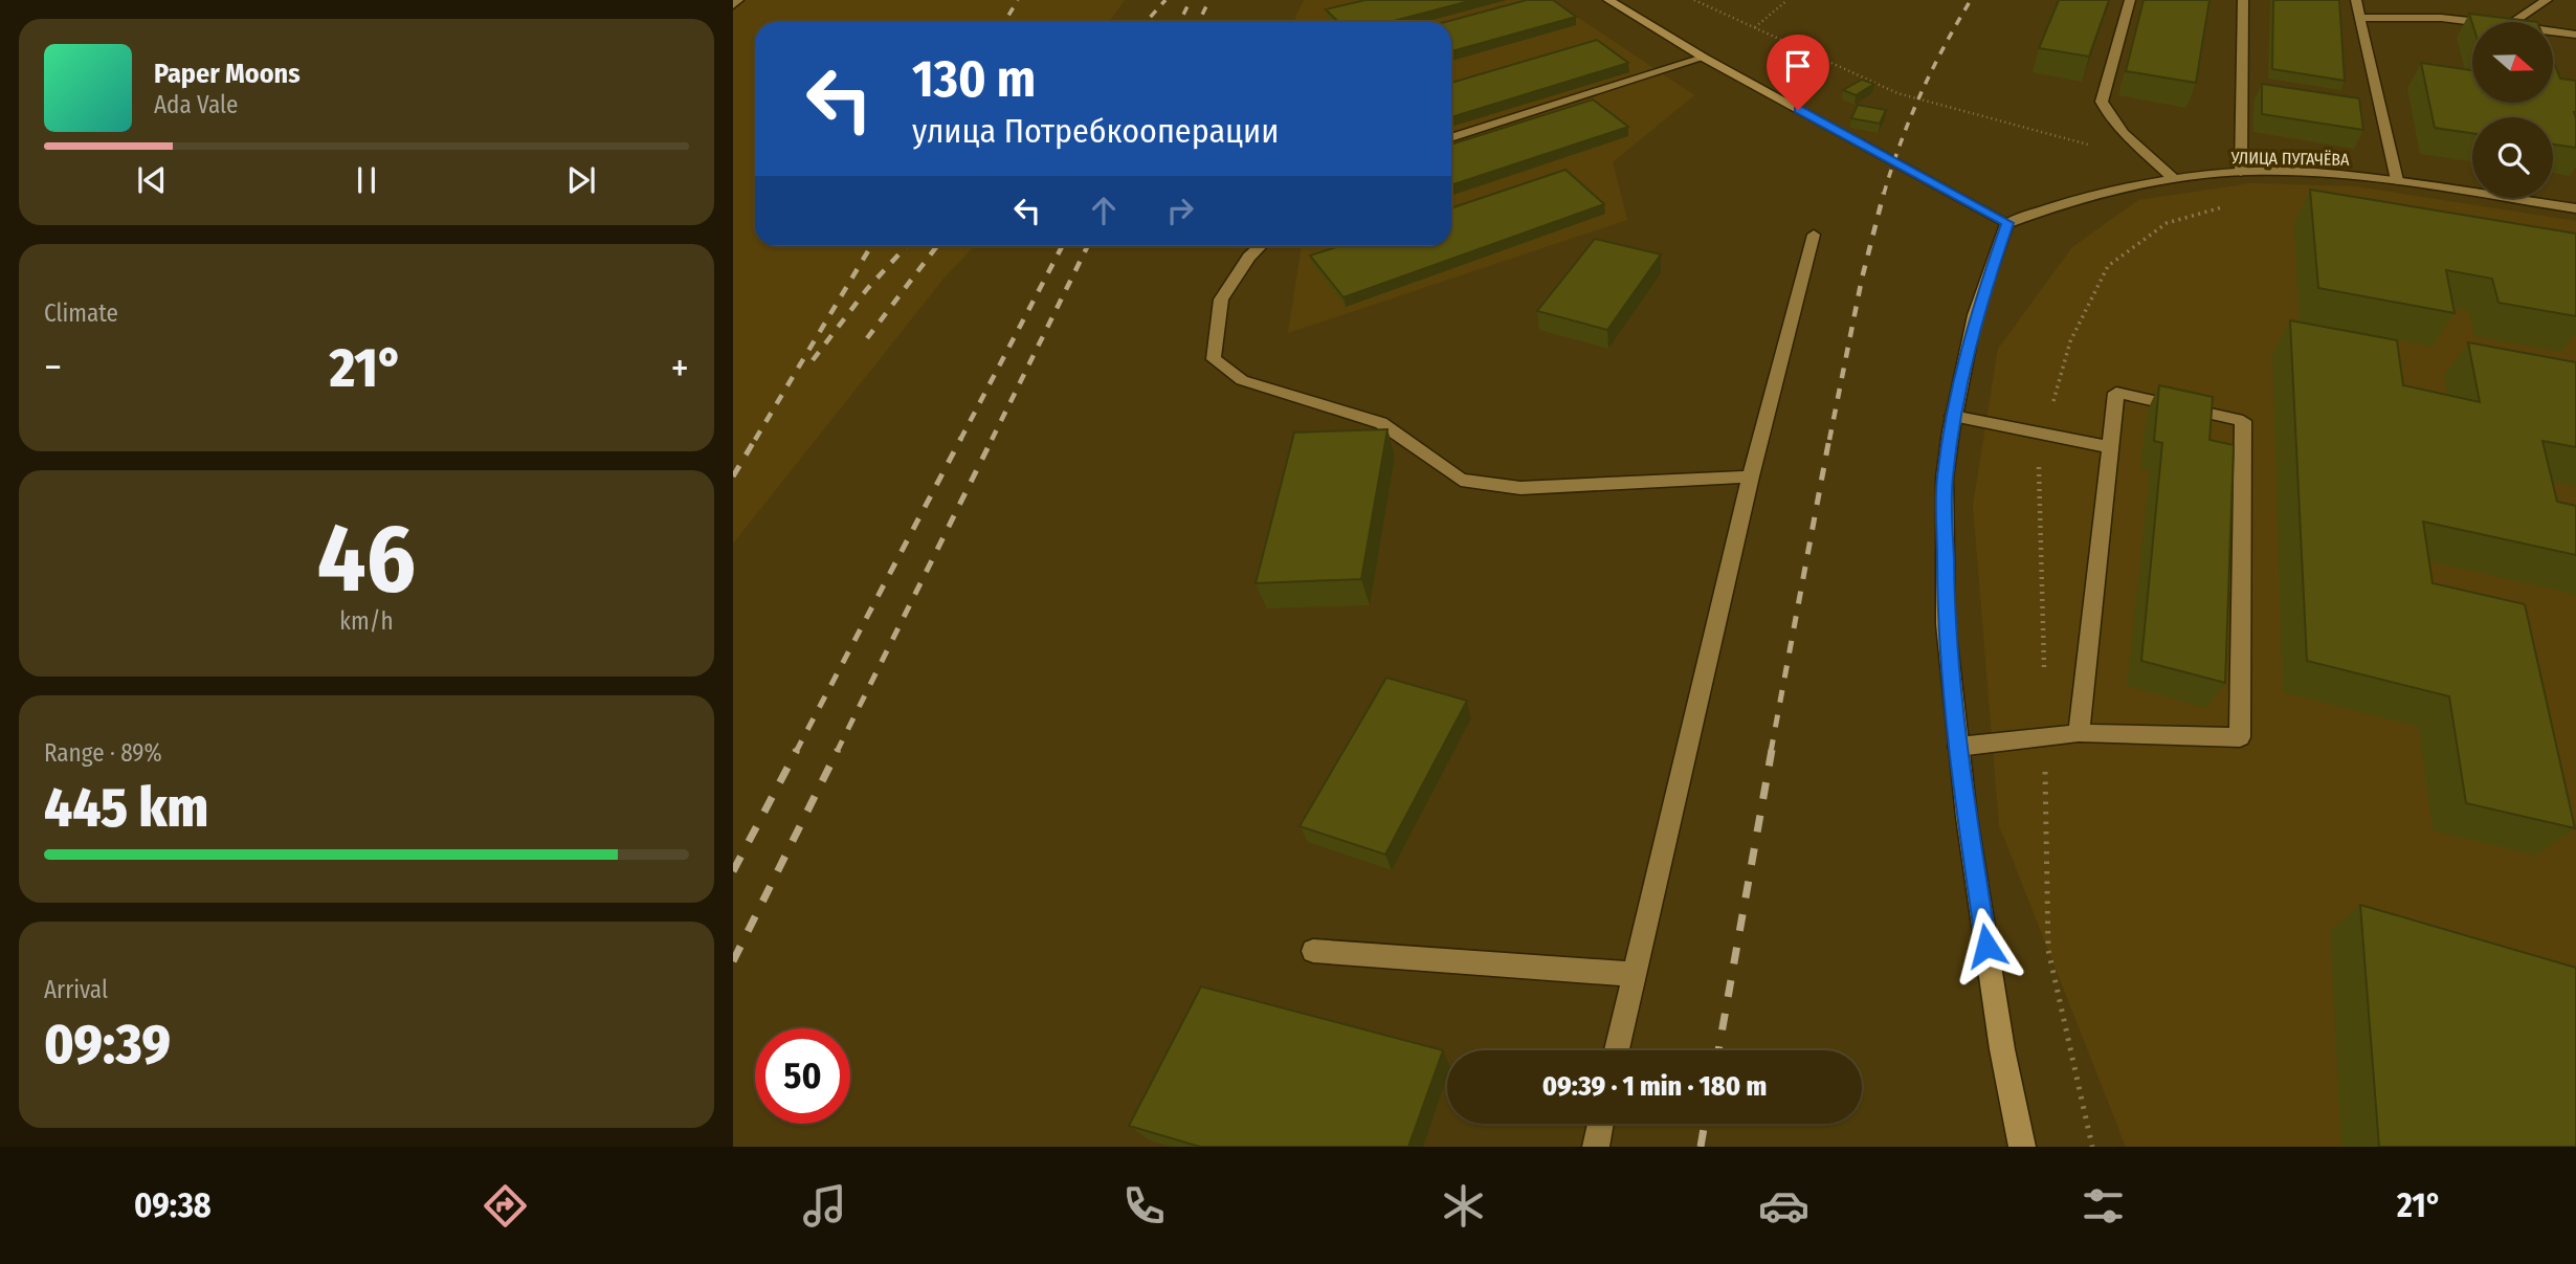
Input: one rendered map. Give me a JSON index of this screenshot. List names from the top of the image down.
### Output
{
  "streets": {
    "street": ["УЛИЦА ПУГАЧЁВА"]
  },
  "north": "right",
  "page": {
    "turn": ["130 m", "улица Потребкооперации"],
    "song": ["Paper Moons", "Ada Vale"],
    "tile": [
      "Climate",
      ["46", "km/h"],
      ["Range · 89%", "445 km"],
      ["Arrival", "09:39"]
    ],
    "heat": ["−", "21°", "+"],
    "limit": "50",
    "trip": "09:39 · 1 min · 180 m",
    "tabs": ["09:38", "21°"]
  }
}
